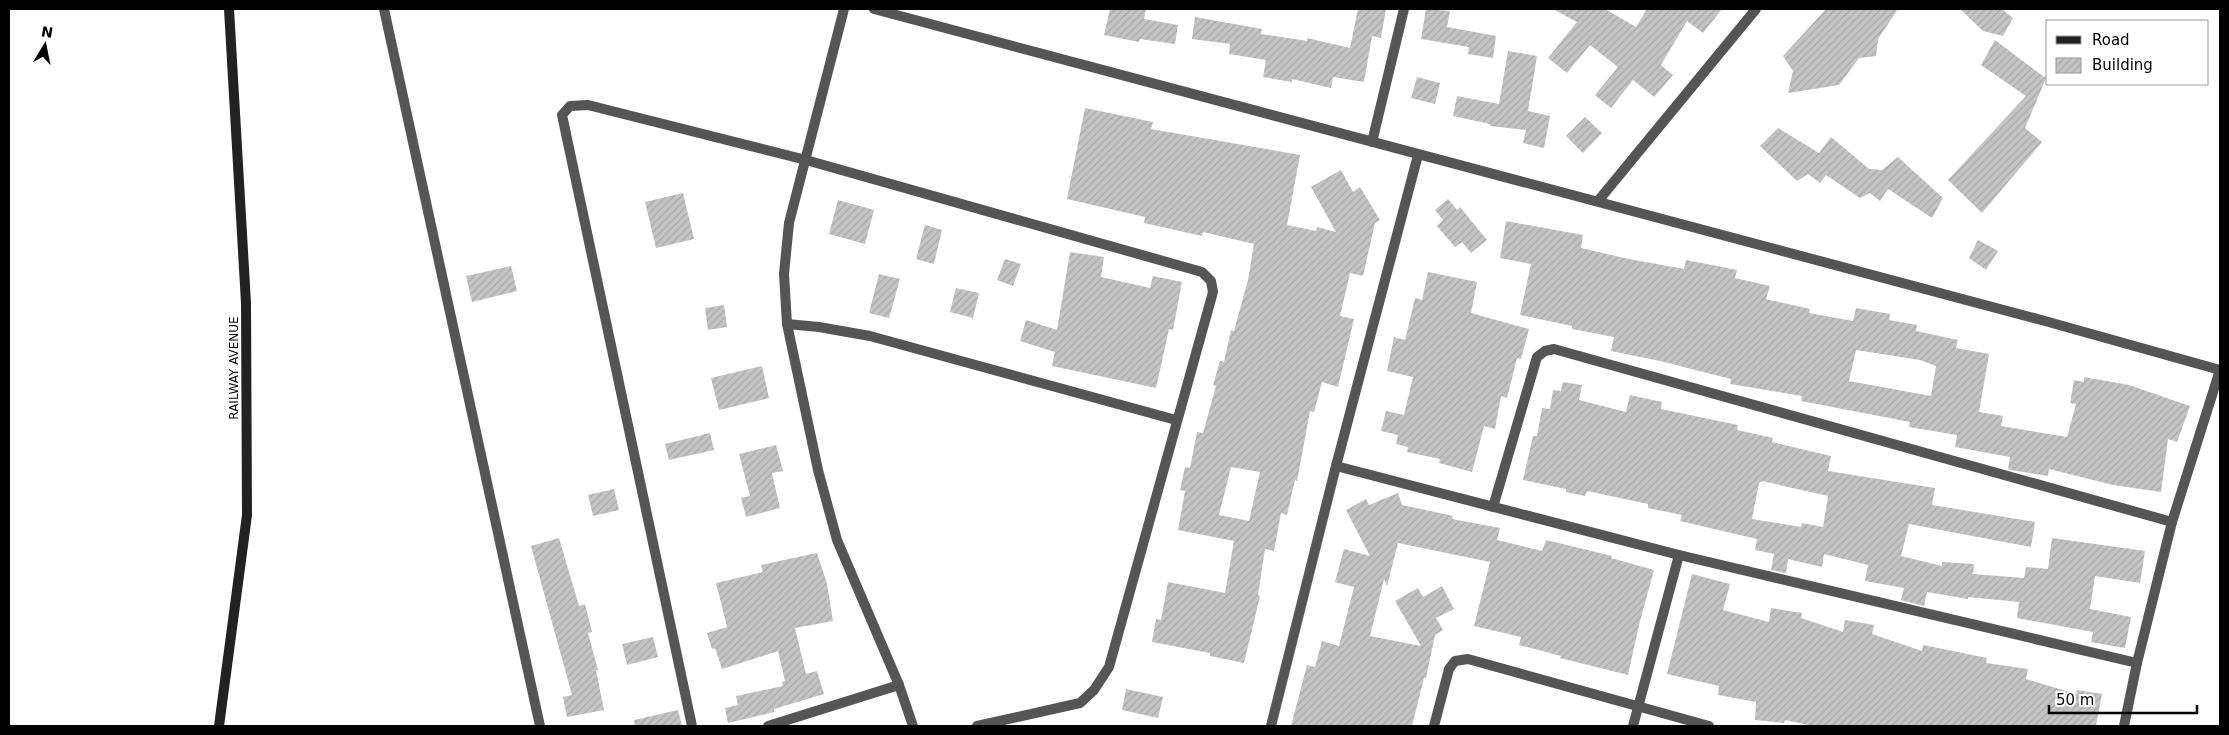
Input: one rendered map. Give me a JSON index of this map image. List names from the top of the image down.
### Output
{
  "streets": {
    "street": ["RAILWAY AVENUE"]
  },
  "legend": ["Road", "Building"],
  "scale_bar": "50 m",
  "north": "top"
}
